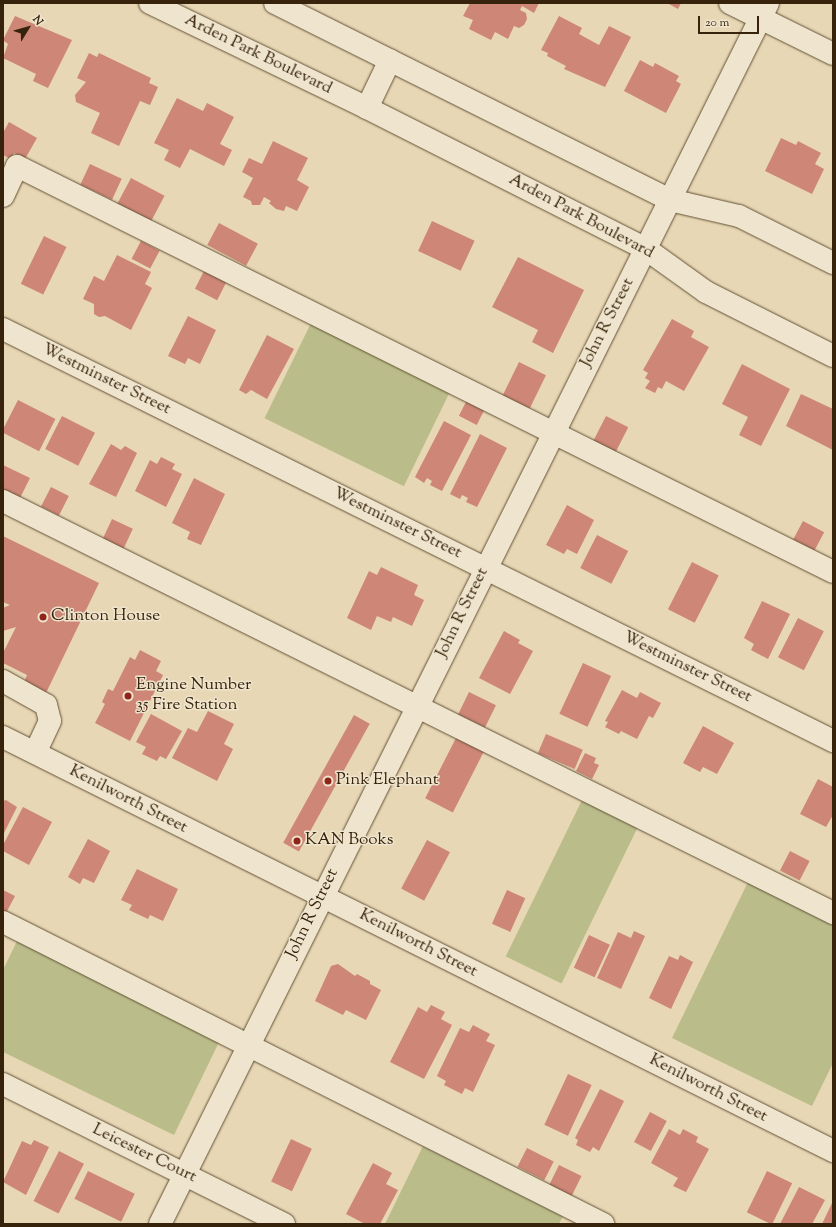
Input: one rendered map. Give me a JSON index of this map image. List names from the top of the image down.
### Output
{
  "streets": {
    "street": [
      "Arden Park Boulevard",
      "John R Street",
      "Westminster Street",
      "Kenilworth Street",
      "Leicester Court"
    ]
  },
  "crossings": [
    ["Arden Park Boulevard", "John R Street"],
    ["John R Street", "Westminster Street"],
    ["John R Street", "Kenilworth Street"],
    ["John R Street", "Leicester Court"]
  ],
  "places": [
    "Clinton House",
    "Engine Number 35 Fire Station",
    "Pink Elephant",
    "KAN Books"
  ],
  "scale_bar": "20 m",
  "north": "top right"
}
